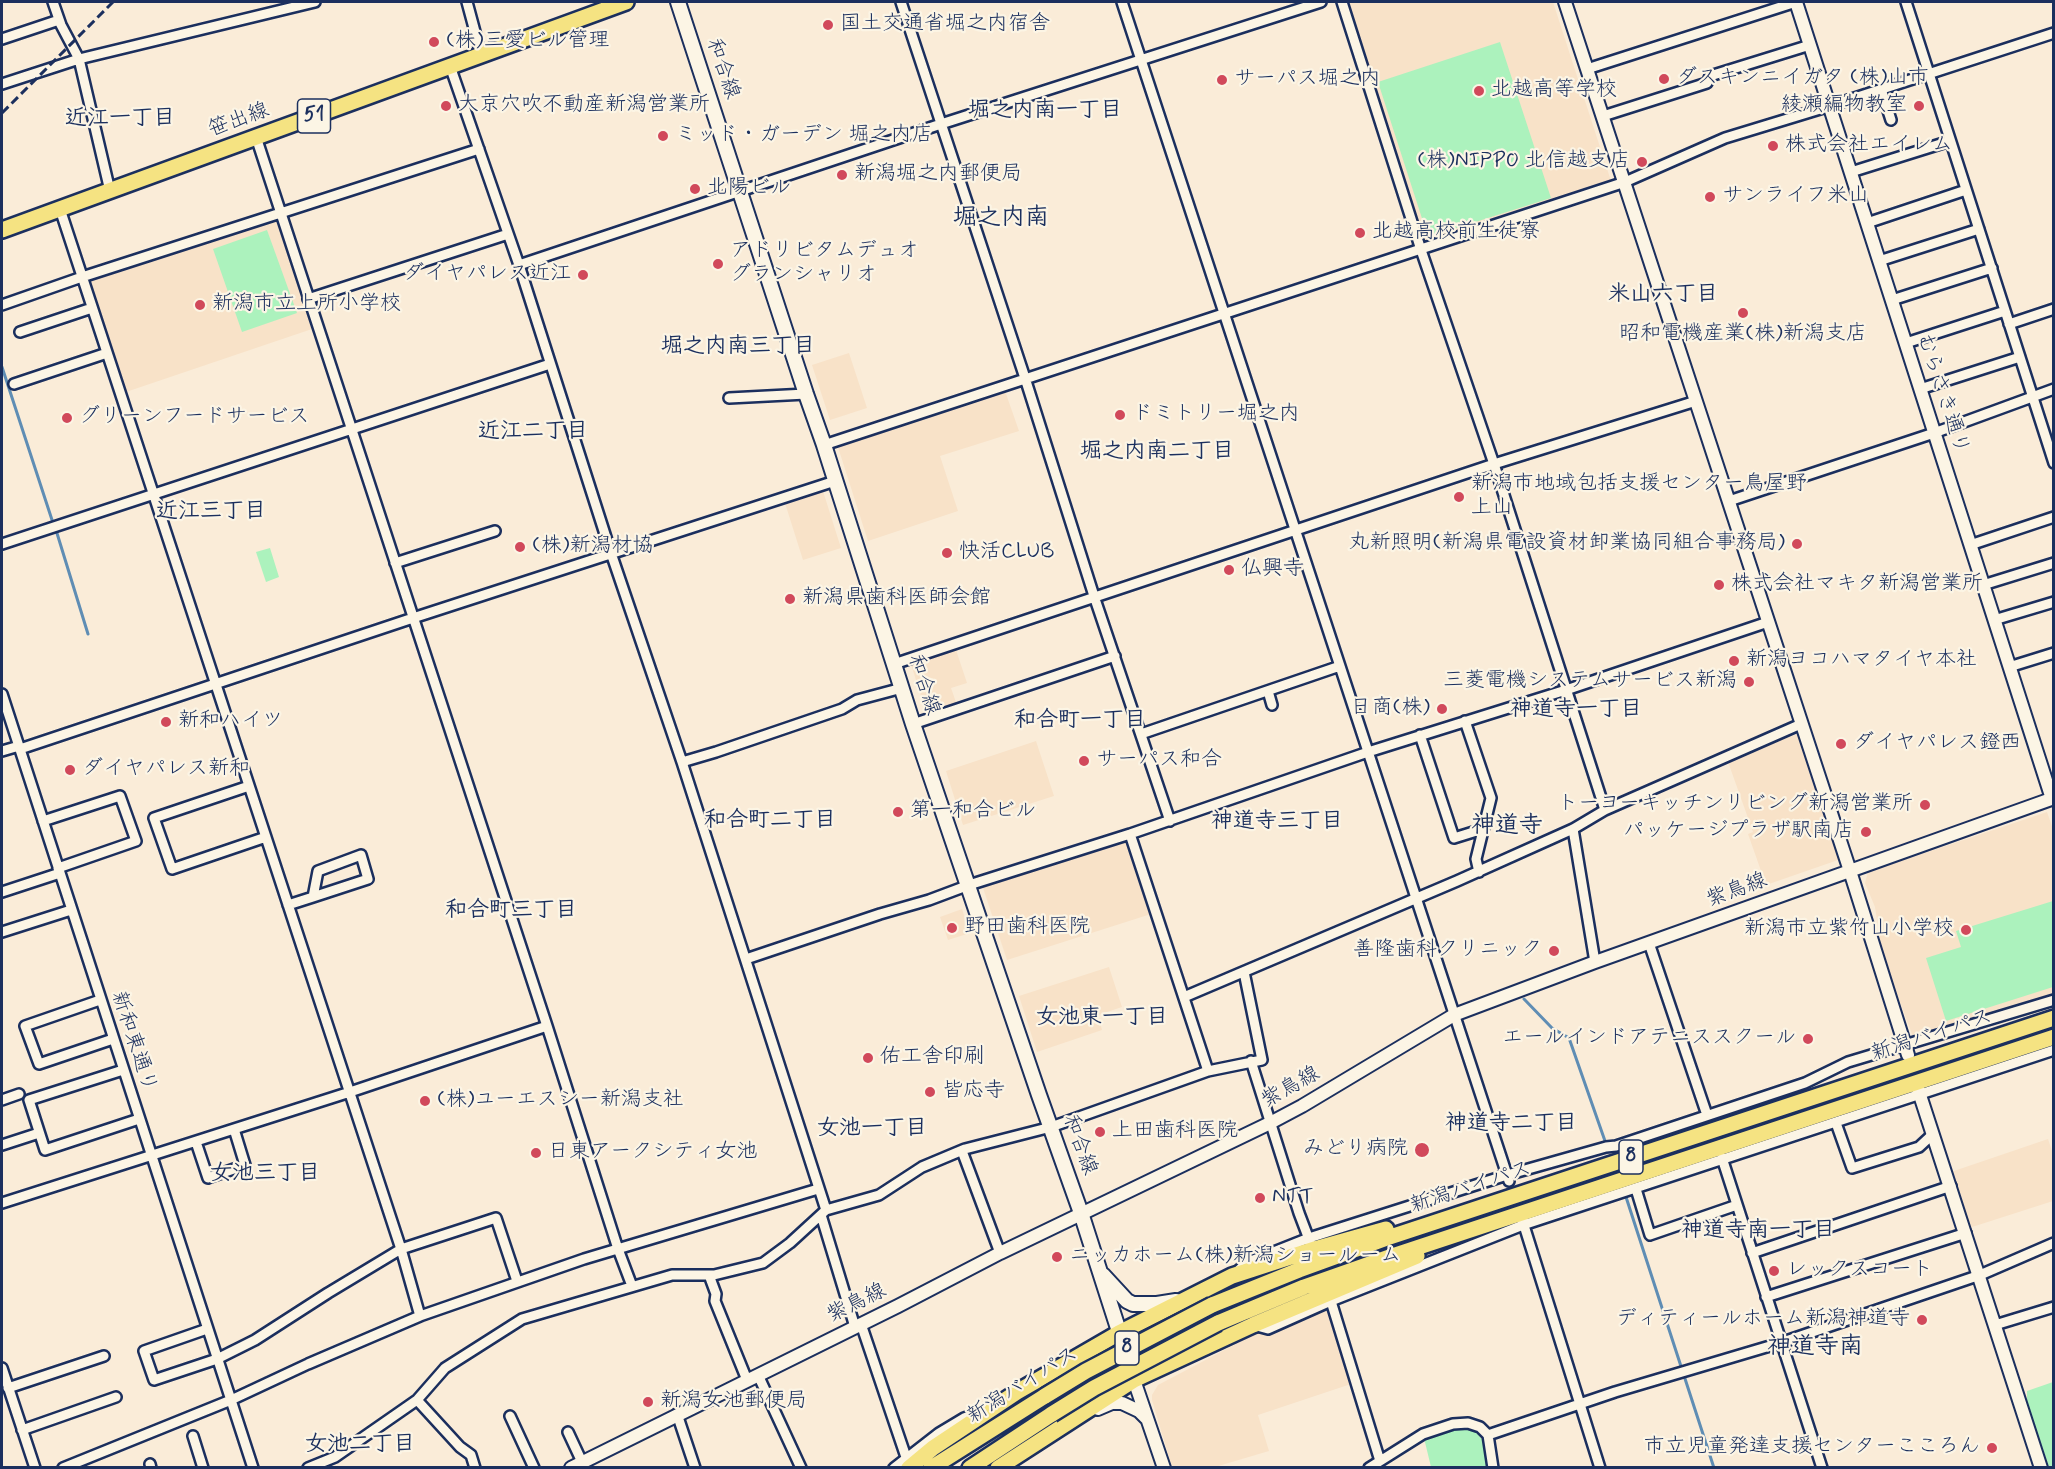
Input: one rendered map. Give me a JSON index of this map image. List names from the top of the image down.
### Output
{
  "streets": {
    "main road": [
      "和合線",
      "51",
      "笹出線",
      "新潟バイパス",
      "8"
    ],
    "street": ["むらさき通り", "紫鳥線", "新和東通り"]
  },
  "crossings": [
    ["和合線", "紫鳥線"],
    ["むらさき通り", "紫鳥線"]
  ],
  "districts": [
    "堀之内南一丁目",
    "近江一丁目",
    "堀之内南",
    "米山六丁目",
    "堀之内南三丁目",
    "近江二丁目",
    "堀之内南二丁目",
    "近江三丁目",
    "神道寺一丁目",
    "和合町一丁目",
    "和合町二丁目",
    "神道寺三丁目",
    "神道寺",
    "和合町三丁目",
    "女池東一丁目",
    "神道寺二丁目",
    "女池一丁目",
    "女池三丁目",
    "神道寺南一丁目",
    "神道寺南",
    "女池二丁目"
  ],
  "places": [
    "国土交通省堀之内宿舎",
    "(株)三愛ビル管理",
    "ダスキンニイガタ (株)山市",
    "サーパス堀之内",
    "北越高等学校",
    "大京穴吹不動産新潟営業所",
    "綾瀬編物教室",
    "ミッド・ガーデン 堀之内店",
    "株式会社エイレム",
    "(株)NIPPO 北信越支店",
    "新潟堀之内郵便局",
    "北陽ビル",
    "サンライフ米山",
    "北越高校前生徒寮",
    "アドリビタムデュオ グランシャリオ",
    "ダイヤパレス近江",
    "新潟市立上所小学校",
    "昭和電機産業(株)新潟支店",
    "ドミトリー堀之内",
    "グリーンフードサービス",
    "新潟市地域包括支援センター鳥屋野 上山",
    "丸新照明(新潟県電設資材卸業協同組合事務局)",
    "(株)新潟材協",
    "快活CLUB",
    "仏興寺",
    "株式会社マキタ新潟営業所",
    "新潟県歯科医師会館",
    "新潟ヨコハマタイヤ本社",
    "三菱電機システムサービス新潟",
    "日商(株)",
    "新和ハイツ",
    "ダイヤパレス鐙西",
    "サーパス和合",
    "ダイヤパレス新和",
    "トーヨーキッチンリビング新潟営業所",
    "第一和合ビル",
    "パッケージプラザ駅南店",
    "野田歯科医院",
    "新潟市立紫竹山小学校",
    "善隆歯科クリニック",
    "エールインドアテニススクール",
    "佑工舎印刷",
    "皆応寺",
    "(株)ユーエスシー新潟支社",
    "上田歯科医院",
    "みどり病院",
    "日東アークシティ女池",
    "NTT",
    "ニッカホーム(株)新潟ショールーム",
    "レックスコート",
    "ディティールホーム新潟神道寺",
    "新潟女池郵便局",
    "市立児童発達支援センターこころん"
  ]
}
